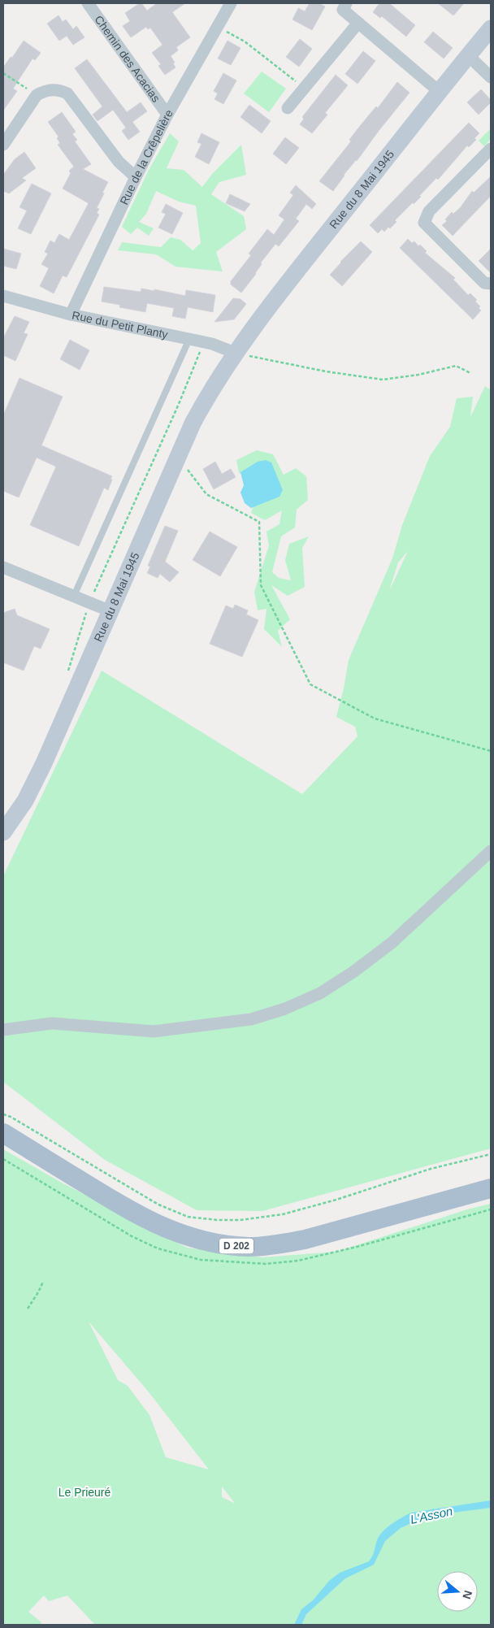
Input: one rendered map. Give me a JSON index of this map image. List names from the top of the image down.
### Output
{
  "streets": {
    "main road": ["Rue du 8 Mai 1945", "D 202"],
    "street": ["Chemin des Acacias", "Rue de la Crêpelière", "Rue du Petit Planty"]
  },
  "crossings": [
    ["Chemin des Acacias", "Rue de la Crêpelière"],
    ["Rue de la Crêpelière", "Rue du Petit Planty"],
    ["Rue du 8 Mai 1945", "Rue du Petit Planty"]
  ],
  "water": ["L'Asson"],
  "parks": ["Le Prieuré"],
  "north": "right"
}
